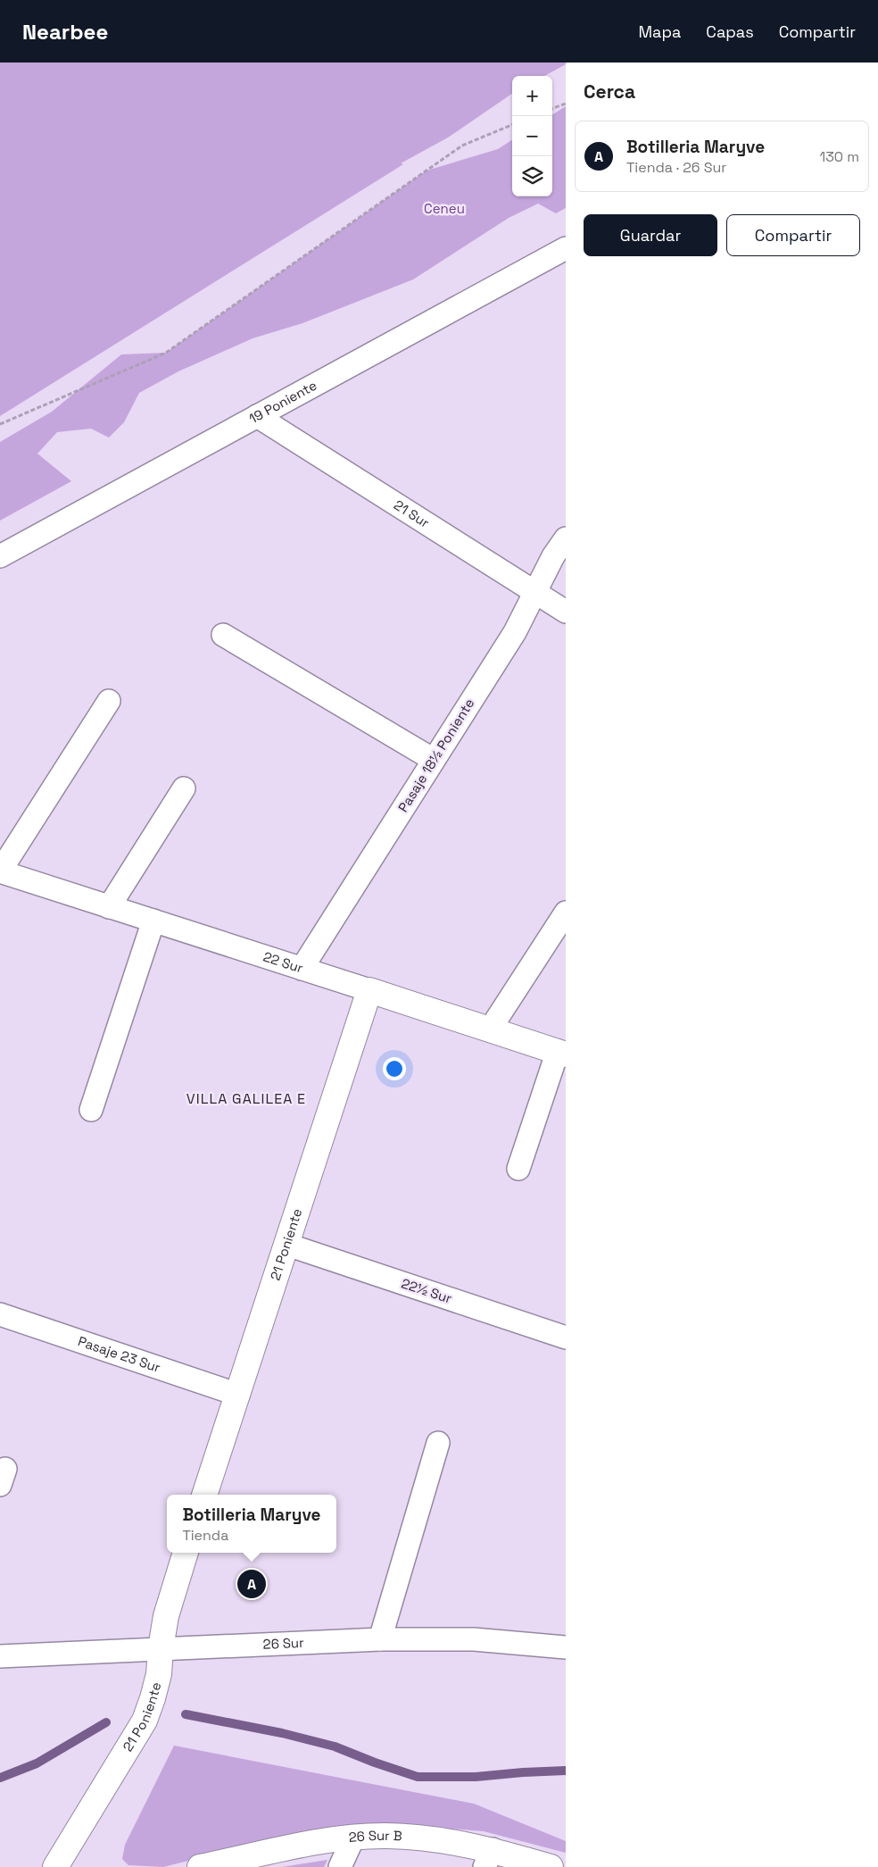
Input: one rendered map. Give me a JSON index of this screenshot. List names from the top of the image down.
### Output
{
  "streets": {
    "street": [
      "19 Poniente",
      "21 Sur",
      "Pasaje 18½ Poniente",
      "22 Sur",
      "21 Poniente",
      "22½ Sur",
      "Pasaje 23 Sur",
      "26 Sur",
      "26 Sur B"
    ]
  },
  "crossings": [
    ["19 Poniente", "21 Sur"],
    ["21 Sur", "Pasaje 18½ Poniente"],
    ["Pasaje 18½ Poniente", "22 Sur"],
    ["22 Sur", "21 Poniente"],
    ["21 Poniente", "22½ Sur"],
    ["21 Poniente", "Pasaje 23 Sur"],
    ["21 Poniente", "26 Sur"]
  ],
  "districts": ["VILLA GALILEA E"],
  "parks": ["Ceneu"],
  "page": {
    "header": "Nearbee",
    "nav": ["Mapa", "Capas", "Compartir"],
    "heading": "Cerca",
    "map_buttons": ["+", "−"],
    "list": [
      {
        "mark": "A",
        "name": "Botilleria Maryve",
        "note": "Tienda · 26 Sur",
        "value": "130 m"
      }
    ],
    "buttons": ["Guardar", "Compartir"],
    "popup": ["Botilleria Maryve", "Tienda"],
    "pins": "A"
  }
}
